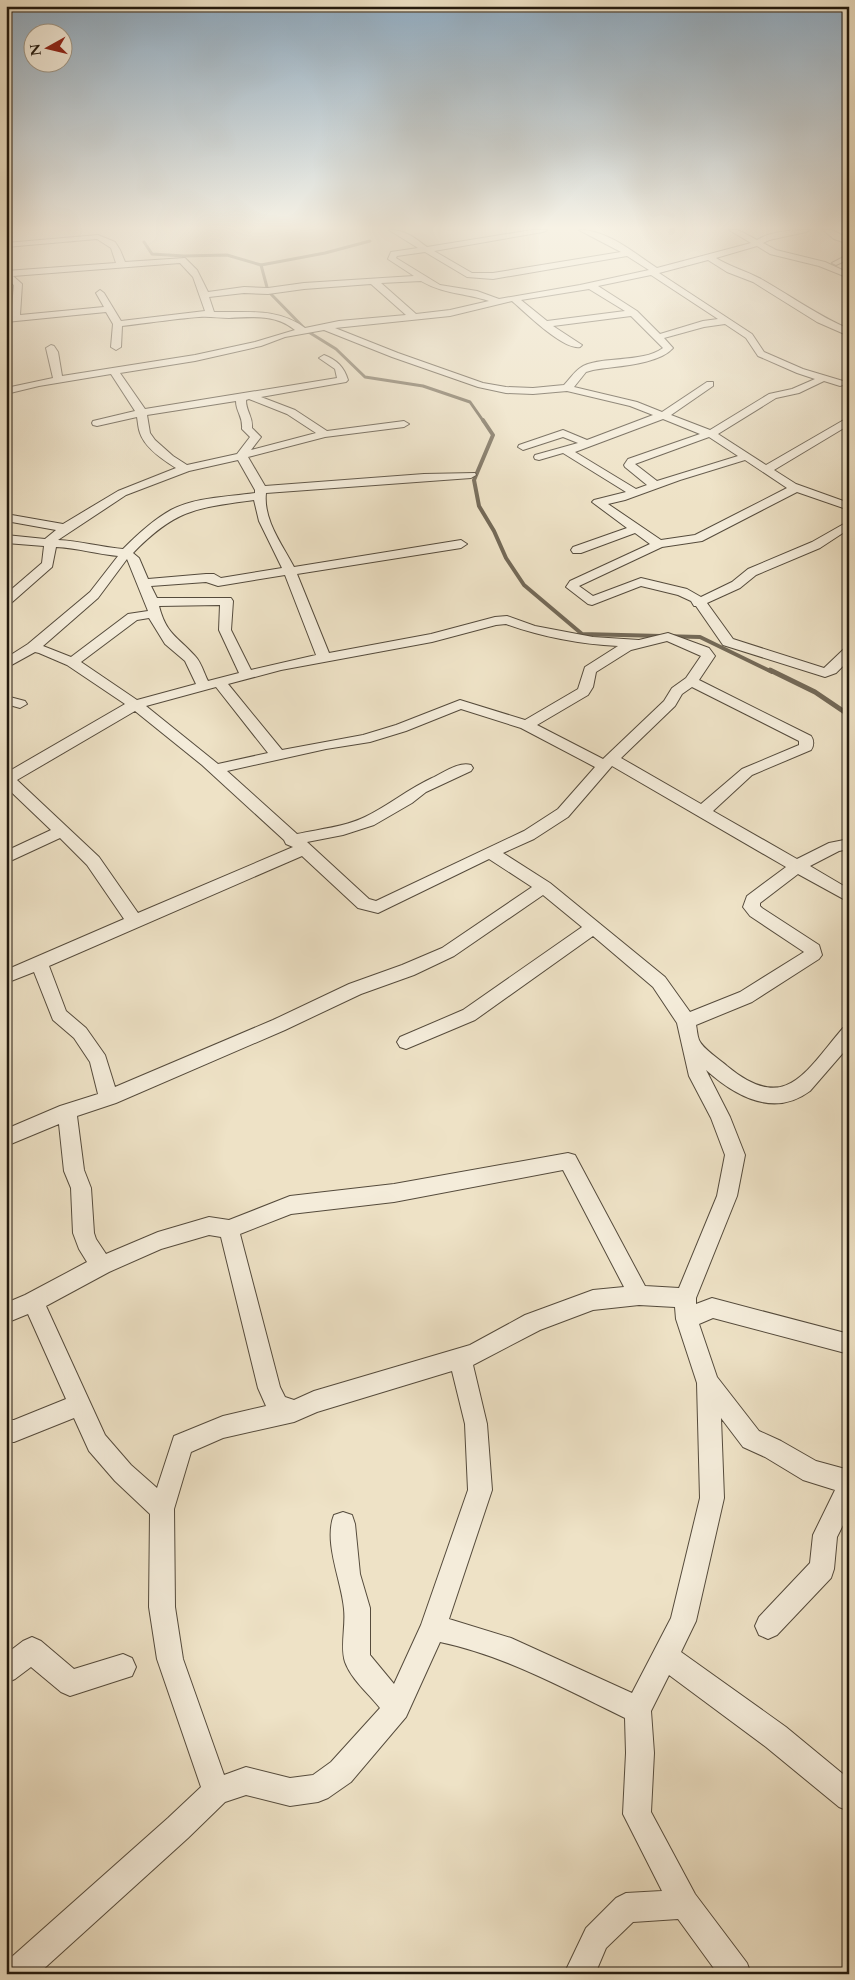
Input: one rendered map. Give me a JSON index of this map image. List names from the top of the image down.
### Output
{
  "north": "left"
}
